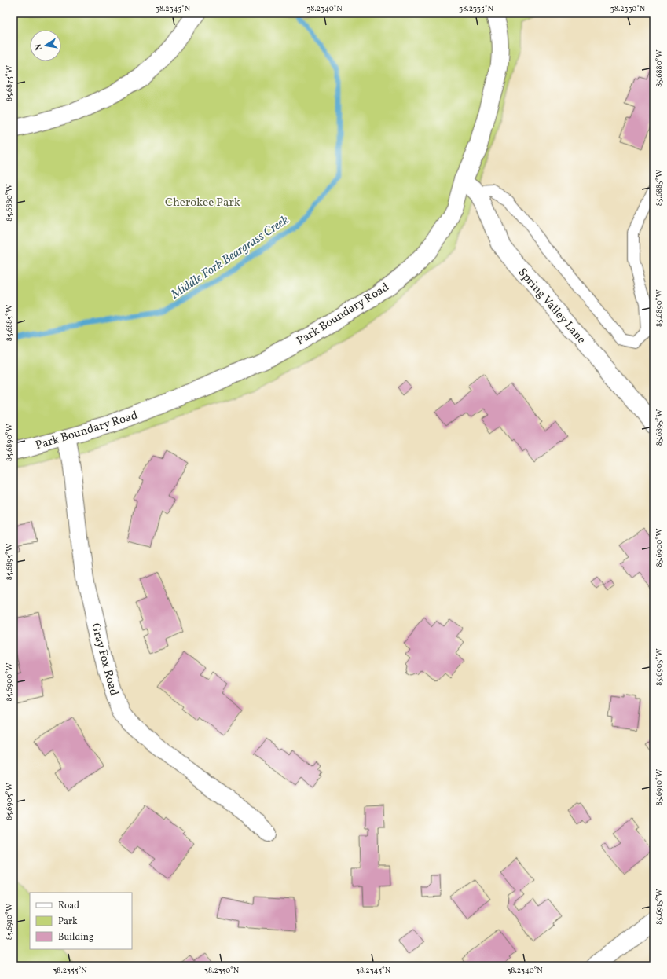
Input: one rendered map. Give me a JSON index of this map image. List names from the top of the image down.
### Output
{
  "streets": {
    "street": ["Spring Valley Lane", "Park Boundary Road", "Gray Fox Road"]
  },
  "crossings": [
    ["Spring Valley Lane", "Park Boundary Road"],
    ["Park Boundary Road", "Gray Fox Road"]
  ],
  "water": ["Middle Fork Beargrass Creek"],
  "parks": ["Cherokee Park"],
  "legend": ["Road", "Park", "Building"],
  "north": "left",
  "coordinates": [
    "38.2345°N",
    "38.2340°N",
    "38.2335°N",
    "38.2330°N",
    "85.6880°W",
    "85.6875°W",
    "85.6885°W",
    "85.6890°W",
    "85.6895°W",
    "85.6900°W",
    "85.6905°W",
    "85.6910°W",
    "85.6915°W",
    "38.2355°N",
    "38.2350°N"
  ]
}
